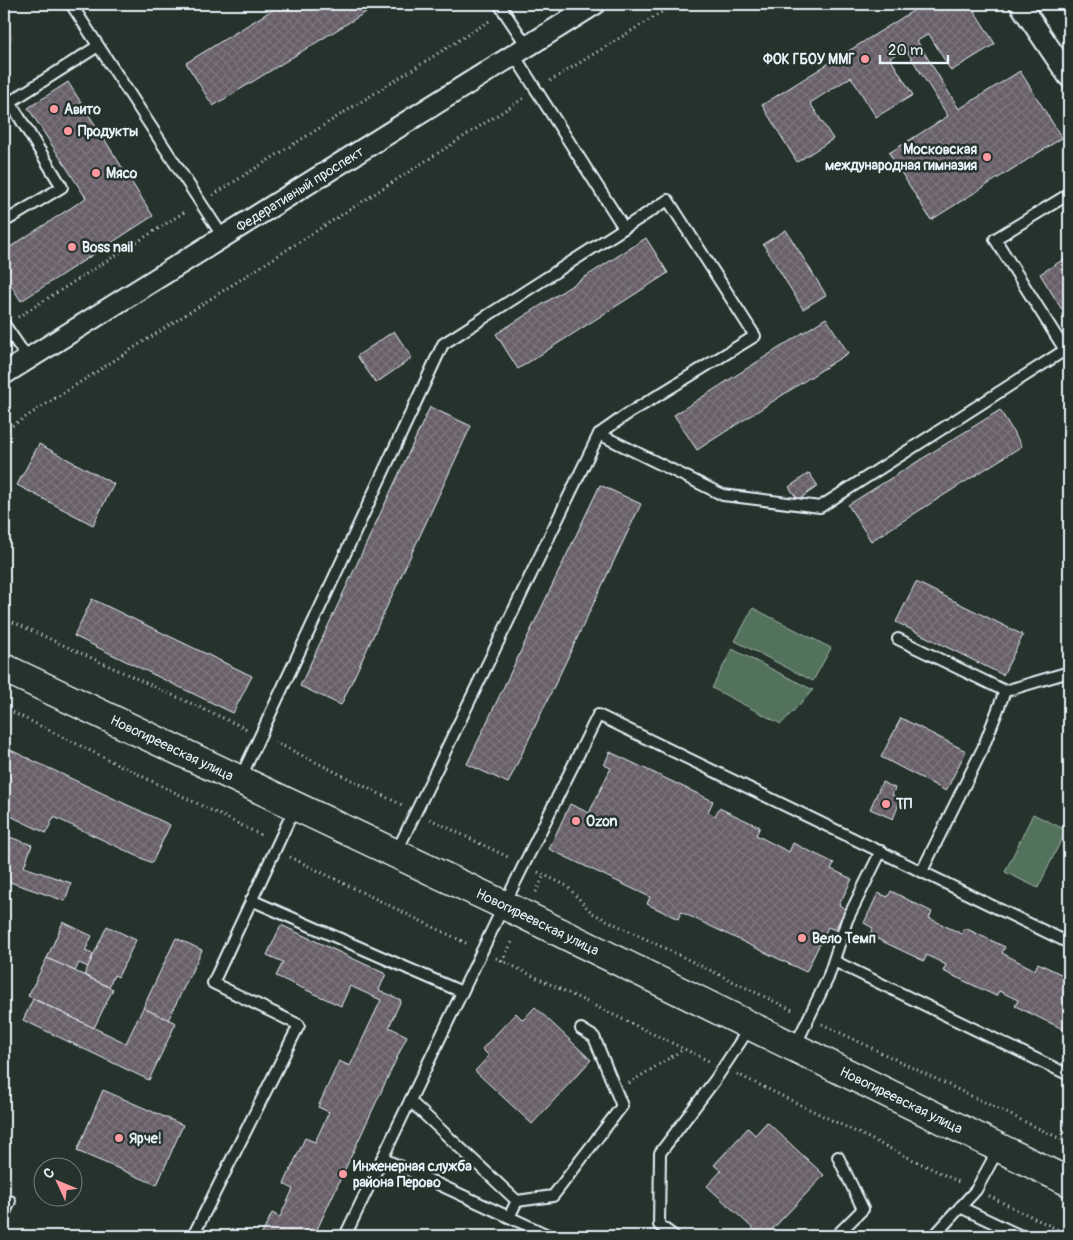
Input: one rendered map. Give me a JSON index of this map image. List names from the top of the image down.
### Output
{
  "streets": {
    "main road": ["Новогиреевская улица"],
    "street": ["Федеративный проспект"]
  },
  "places": [
    "ФОК ГБОУ ММГ",
    "Авито",
    "Продукты",
    "Московская международная гимназия",
    "Мясо",
    "Boss nail",
    "ТП",
    "Ozon",
    "Вело Темп",
    "Ярче!",
    "Инженерная служба района Перово"
  ],
  "scale_bar": "20 m",
  "north": "top left"
}
